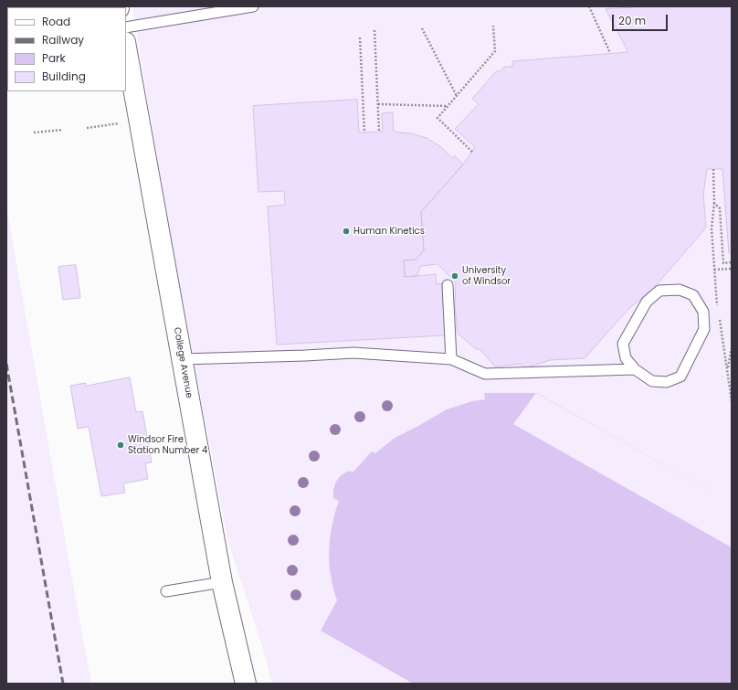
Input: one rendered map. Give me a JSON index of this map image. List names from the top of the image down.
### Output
{
  "streets": {
    "street": ["College Avenue"]
  },
  "places": ["Human Kinetics", "University of Windsor", "Windsor Fire Station Number 4"],
  "legend": [
    "Road",
    "Railway",
    "Park",
    "Building"
  ],
  "scale_bar": "20 m"
}
